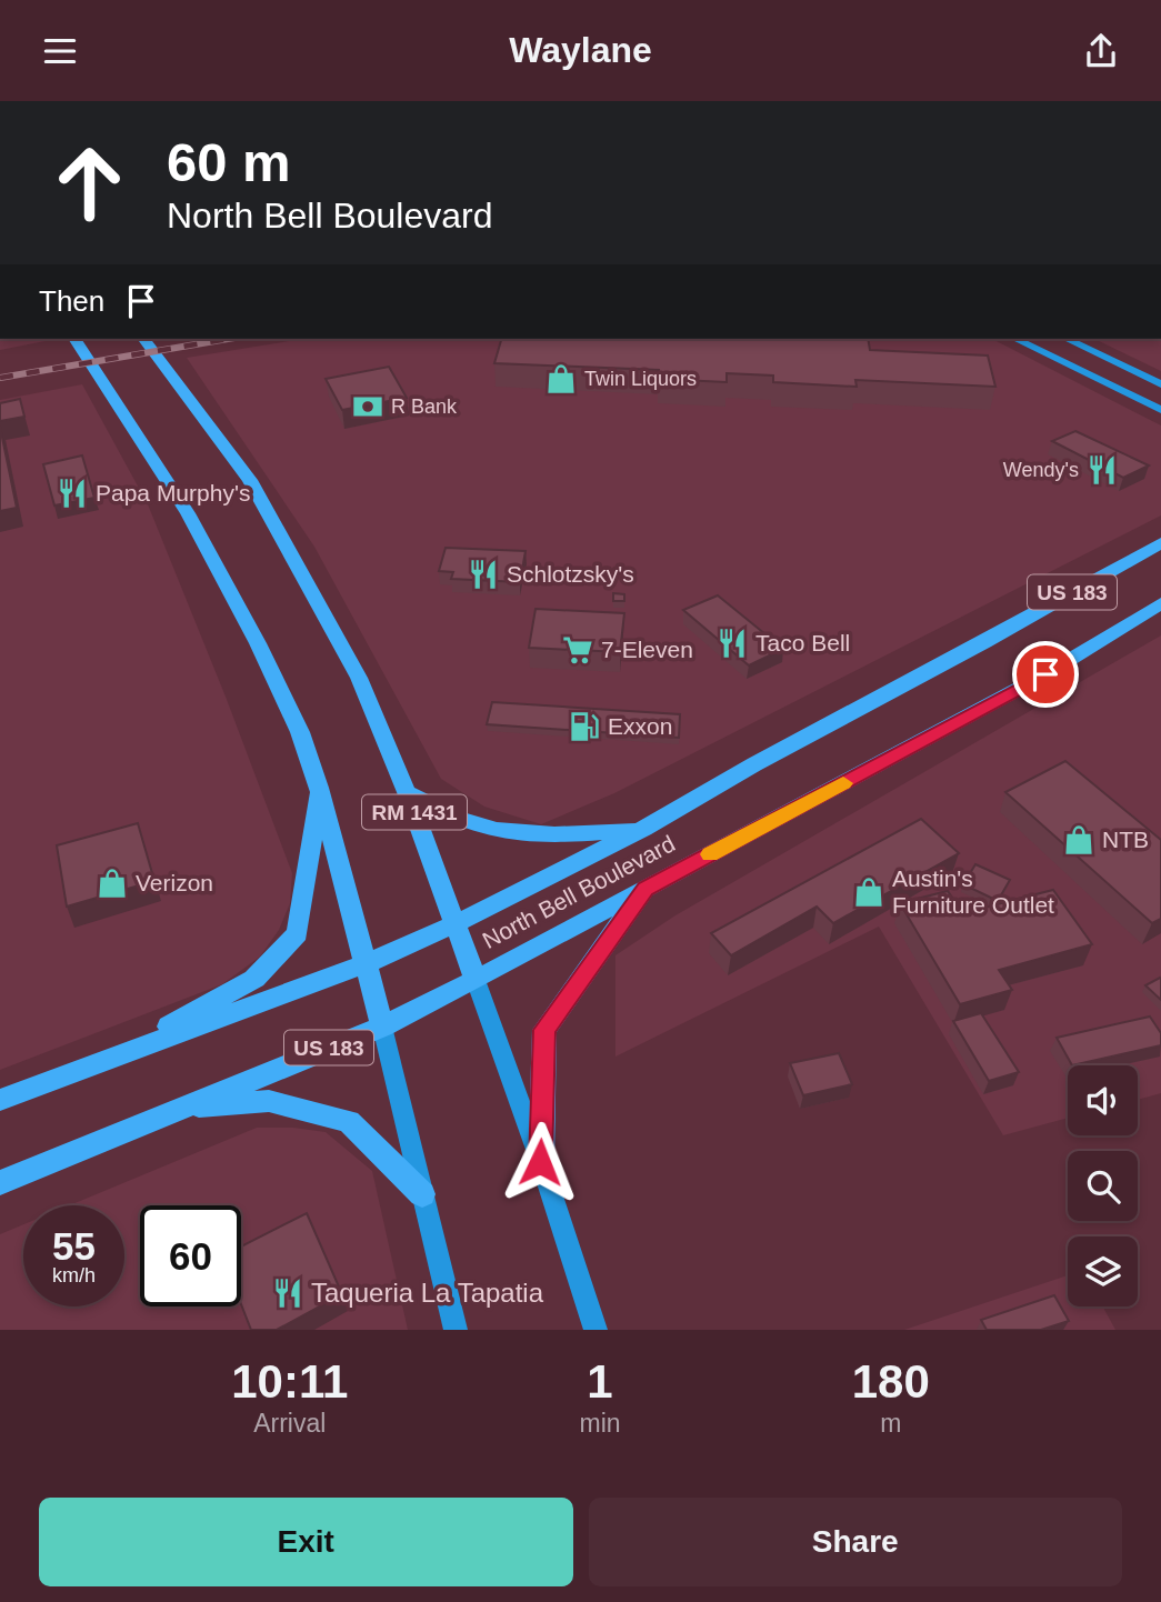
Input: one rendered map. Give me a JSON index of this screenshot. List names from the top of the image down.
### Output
{
  "streets": {
    "main road": ["US 183", "RM 1431", "North Bell Boulevard"]
  },
  "crossings": [
    ["RM 1431", "North Bell Boulevard"]
  ],
  "places": {
    "shop": [
      "Twin Liquors",
      "NTB",
      "Verizon",
      "Austin's Furniture Outlet"
    ],
    "bank": ["R Bank"],
    "restaurant": [
      "Wendy's",
      "Papa Murphy's",
      "Schlotzsky's",
      "Taco Bell",
      "Taqueria La Tapatia"
    ],
    "supermarket": ["7-Eleven"],
    "fuel station": ["Exxon"]
  },
  "page": {
    "header": "Waylane",
    "turn": ["60 m", "North Bell Boulevard"],
    "then": "Then",
    "speed": "55 km/h",
    "limit": "60",
    "eta": [
      "10:11",
      "Arrival",
      "1",
      "min",
      "180",
      "m"
    ],
    "buttons": ["Exit", "Share"]
  }
}
